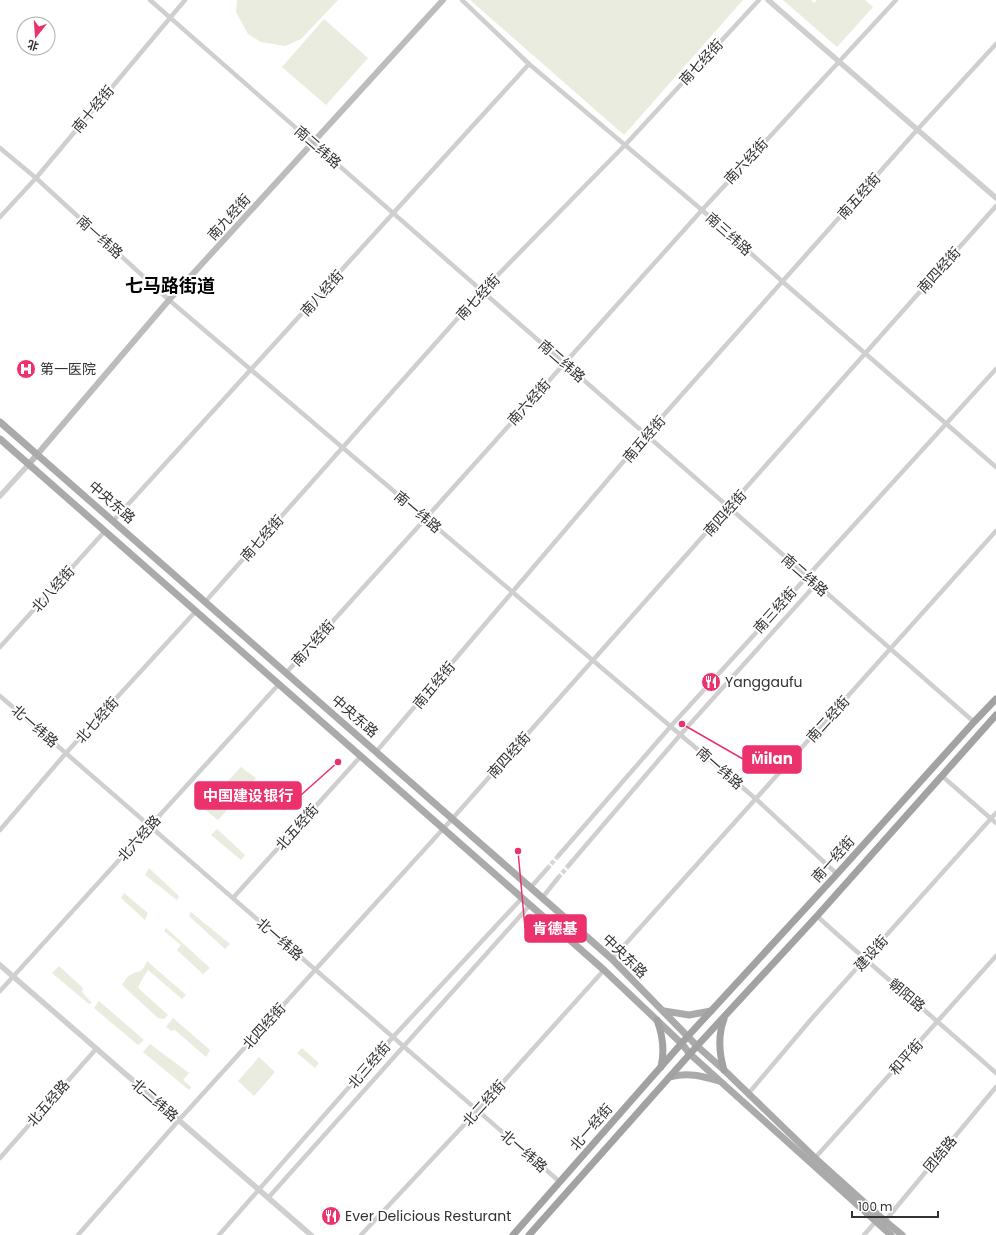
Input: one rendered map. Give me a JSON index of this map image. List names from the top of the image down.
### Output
{
  "streets": {
    "highway": ["南一经街", "北一经街"],
    "main road": ["南九经街", "中央东路"],
    "street": [
      "南七经街",
      "南十经街",
      "南二纬路",
      "南六经街",
      "南五经街",
      "南三纬路",
      "南一纬路",
      "南四经街",
      "南八经街",
      "北八经街",
      "南三经街",
      "南二经街",
      "北七经街",
      "北一纬路",
      "北五经街",
      "北六经路",
      "建设街",
      "朝阳路",
      "北四经街",
      "和平街",
      "北三经街",
      "北二纬路",
      "北五经路",
      "北二经街",
      "团结路"
    ]
  },
  "crossings": [
    ["南七经街", "南二纬路"],
    ["南七经街", "南三纬路"],
    ["南七经街", "南一纬路"],
    ["南七经街", "中央东路"],
    ["南十经街", "南二纬路"],
    ["南十经街", "南一纬路"],
    ["南二纬路", "南六经街"],
    ["南二纬路", "南五经街"],
    ["南二纬路", "南九经街"],
    ["南二纬路", "南四经街"],
    ["南二纬路", "南八经街"],
    ["南二纬路", "南三经街"],
    ["南二纬路", "南二经街"],
    ["南二纬路", "南一经街"],
    ["南六经街", "南三纬路"],
    ["南六经街", "南一纬路"],
    ["南六经街", "中央东路"],
    ["南五经街", "南三纬路"],
    ["南五经街", "南一纬路"],
    ["南五经街", "中央东路"],
    ["南九经街", "南一纬路"],
    ["南九经街", "中央东路"],
    ["南三纬路", "南四经街"],
    ["南三纬路", "南八经街"],
    ["南三纬路", "南三经街"],
    ["南一纬路", "南四经街"],
    ["南一纬路", "南八经街"],
    ["南一纬路", "南三经街"],
    ["南一纬路", "南二经街"],
    ["南一纬路", "南一经街"],
    ["南四经街", "中央东路"],
    ["南四经街", "北四经街"],
    ["南八经街", "中央东路"],
    ["中央东路", "北八经街"],
    ["中央东路", "南二经街"],
    ["中央东路", "北七经街"],
    ["中央东路", "北五经街"],
    ["中央东路", "北六经路"],
    ["中央东路", "南一经街"],
    ["中央东路", "建设街"],
    ["中央东路", "北四经街"],
    ["中央东路", "和平街"],
    ["中央东路", "北三经街"],
    ["中央东路", "北二经街"],
    ["中央东路", "北一经街"],
    ["中央东路", "团结路"],
    ["北七经街", "北一纬路"],
    ["北一纬路", "北五经街"],
    ["北一纬路", "北六经路"],
    ["北一纬路", "北四经街"],
    ["北一纬路", "北三经街"],
    ["北一纬路", "北二经街"],
    ["北一纬路", "北一经街"],
    ["北六经路", "北二纬路"],
    ["南一经街", "朝阳路"],
    ["南一经街", "北一经街"],
    ["建设街", "朝阳路"],
    ["朝阳路", "和平街"],
    ["北四经街", "北二纬路"],
    ["北三经街", "北二纬路"],
    ["北二纬路", "北五经路"]
  ],
  "districts": ["七马路街道"],
  "places": {
    "hospital": ["第一医院"],
    "restaurant": ["Yanggaufu", "Ever Delicious Resturant"],
    "other": ["M̈ilan", "中国建设银行", "肯德基"]
  },
  "scale_bar": "100 m",
  "north": "bottom"
}
